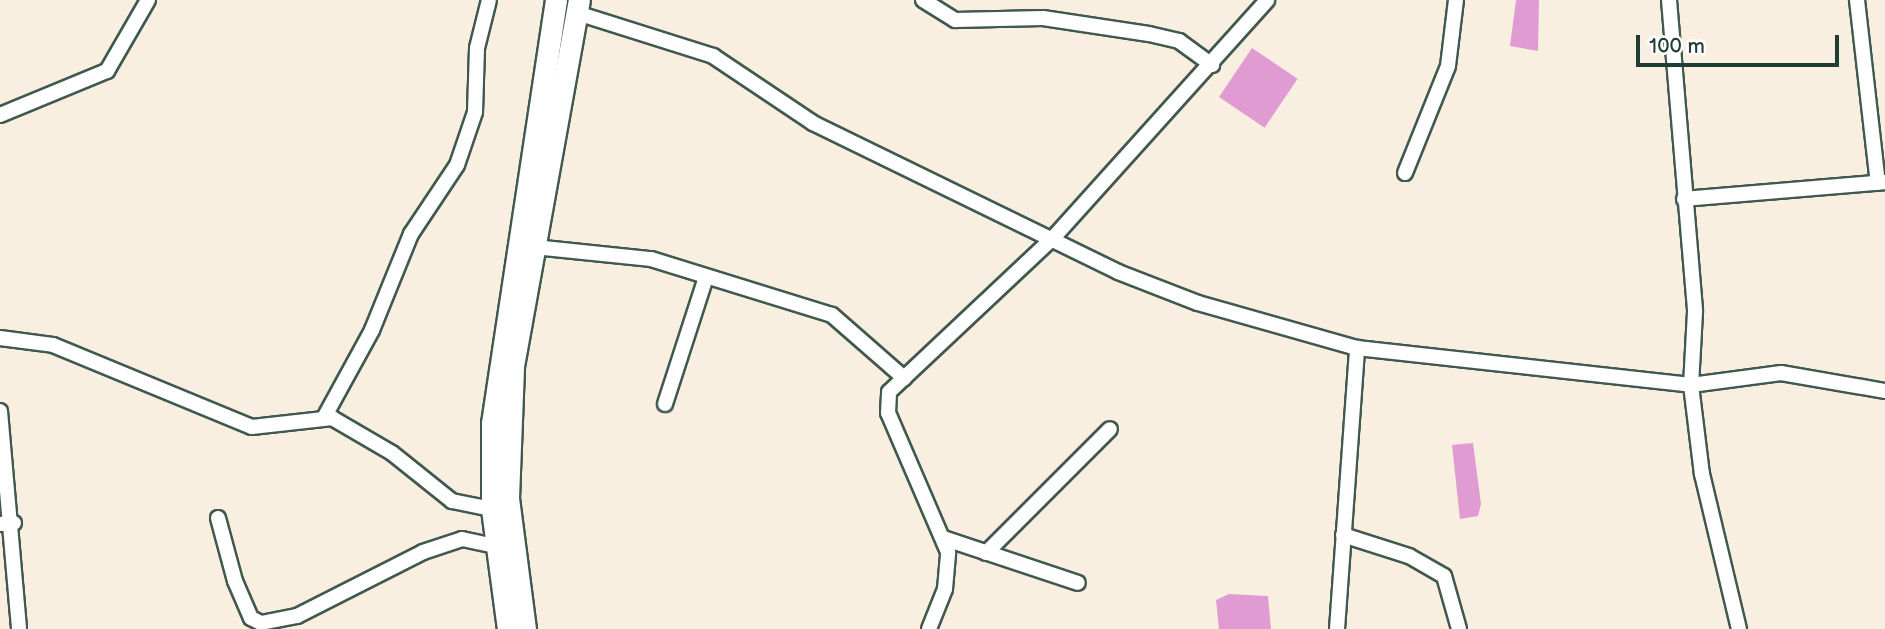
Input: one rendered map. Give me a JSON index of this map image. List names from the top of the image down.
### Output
{
  "scale_bar": "100 m"
}
